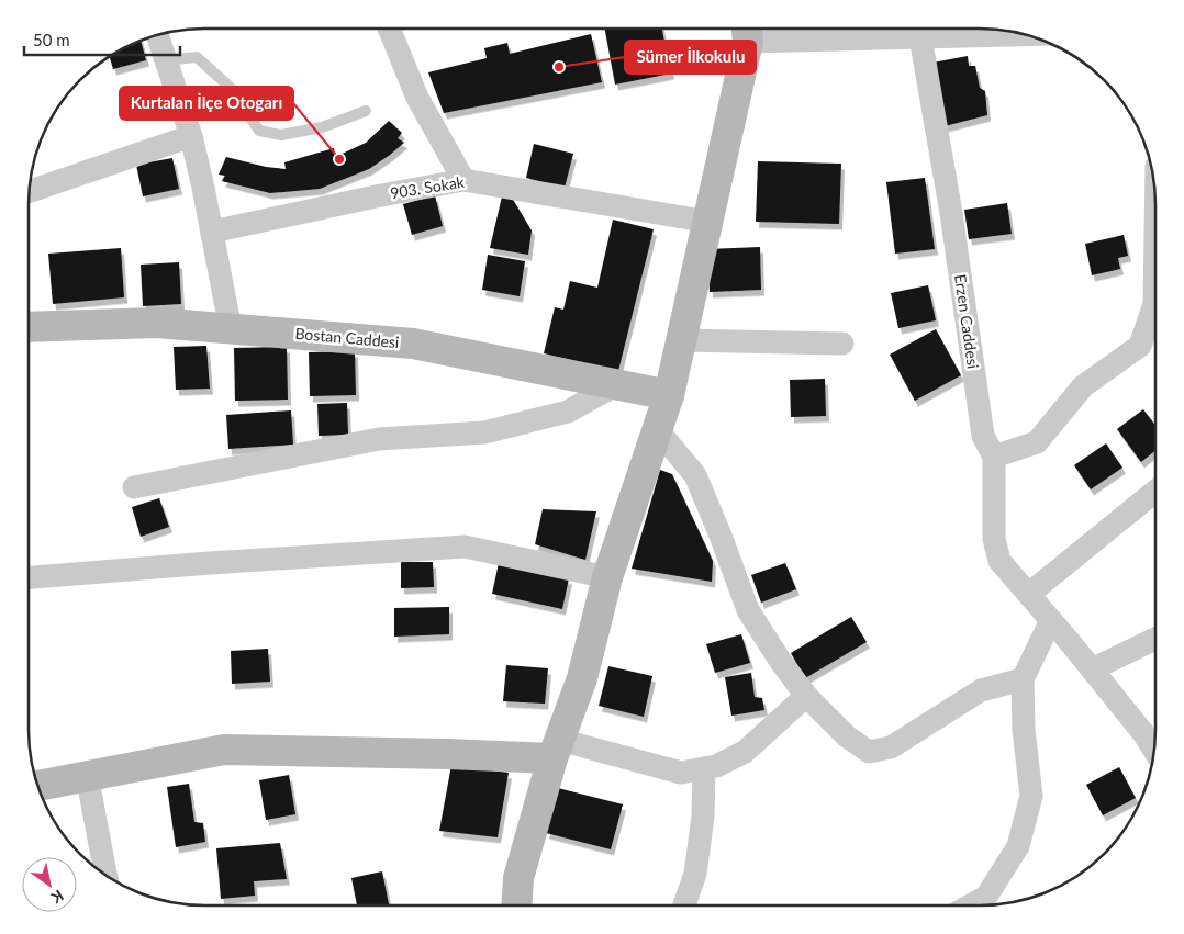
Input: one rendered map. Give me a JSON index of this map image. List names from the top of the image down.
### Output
{
  "streets": {
    "street": ["903. Sokak", "Erzen Caddesi", "Bostan Caddesi"]
  },
  "places": ["Sümer İlkokulu", "Kurtalan İlçe Otogarı"],
  "scale_bar": "50 m",
  "north": "bottom right"
}
